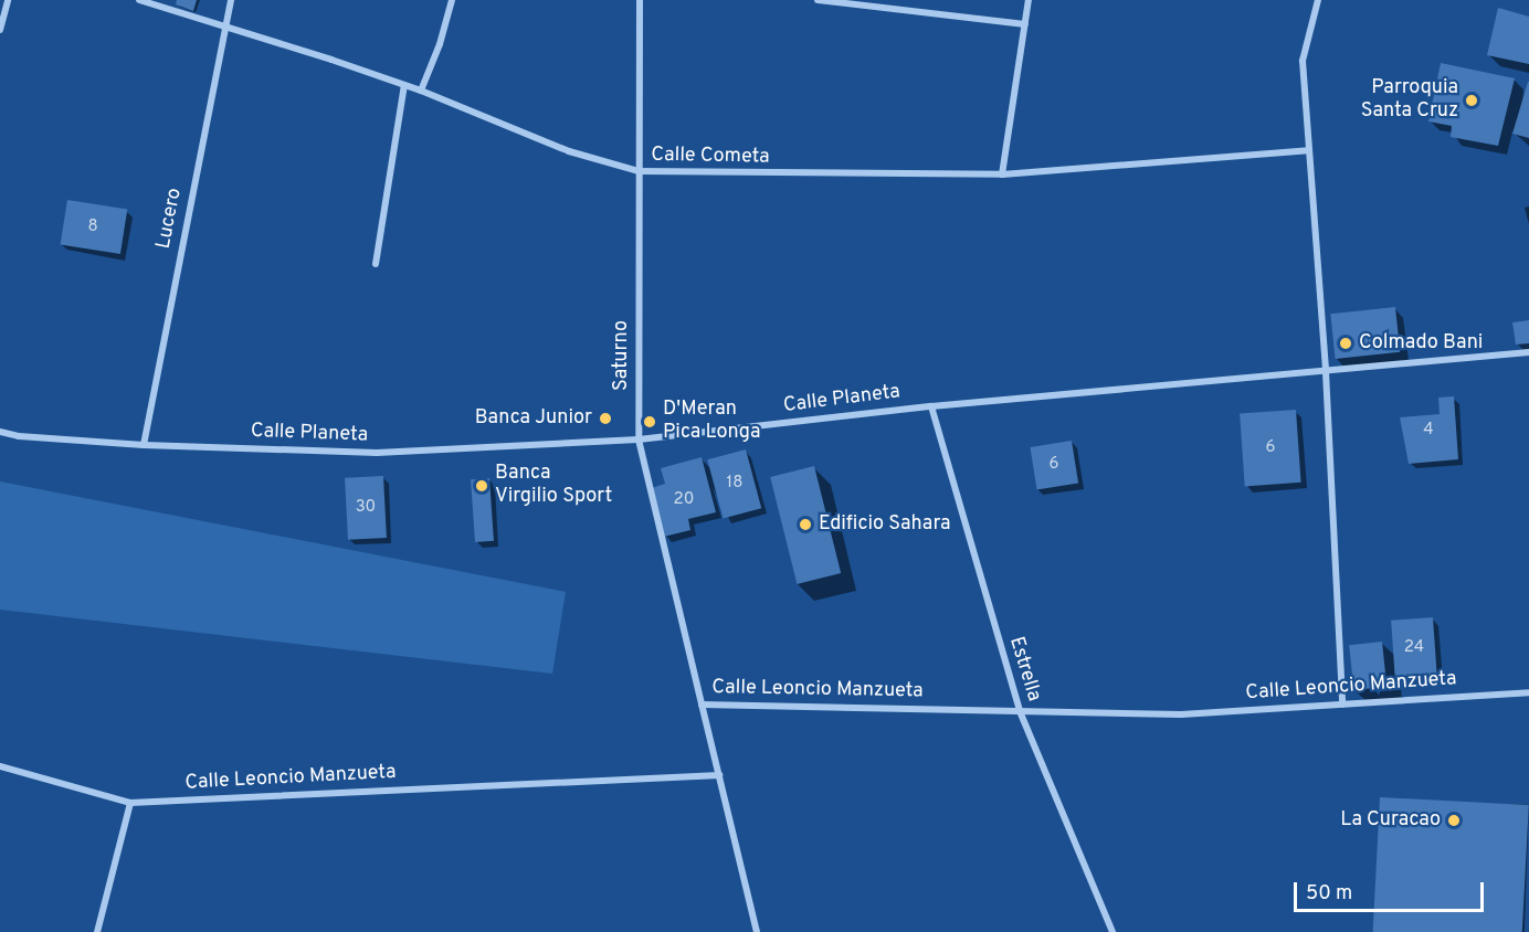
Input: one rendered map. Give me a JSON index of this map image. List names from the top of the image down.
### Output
{
  "streets": {
    "street": [
      "Calle Cometa",
      "Lucero",
      "Saturno",
      "Calle Planeta",
      "Estrella",
      "Calle Leoncio Manzueta"
    ]
  },
  "crossings": [
    ["Calle Cometa", "Lucero"],
    ["Calle Cometa", "Saturno"],
    ["Lucero", "Calle Planeta"],
    ["Saturno", "Calle Planeta"],
    ["Saturno", "Calle Leoncio Manzueta"],
    ["Calle Planeta", "Estrella"],
    ["Estrella", "Calle Leoncio Manzueta"]
  ],
  "places": [
    "Parroquia Santa Cruz",
    "Colmado Bani",
    "Banca Junior",
    "D'Meran Pica Longa",
    "Banca Virgilio Sport",
    "Edificio Sahara",
    "La Curacao"
  ],
  "house_numbers": [
    "8",
    "4",
    "6",
    "6",
    "18",
    "20",
    "30",
    "24"
  ],
  "scale_bar": "50 m"
}
